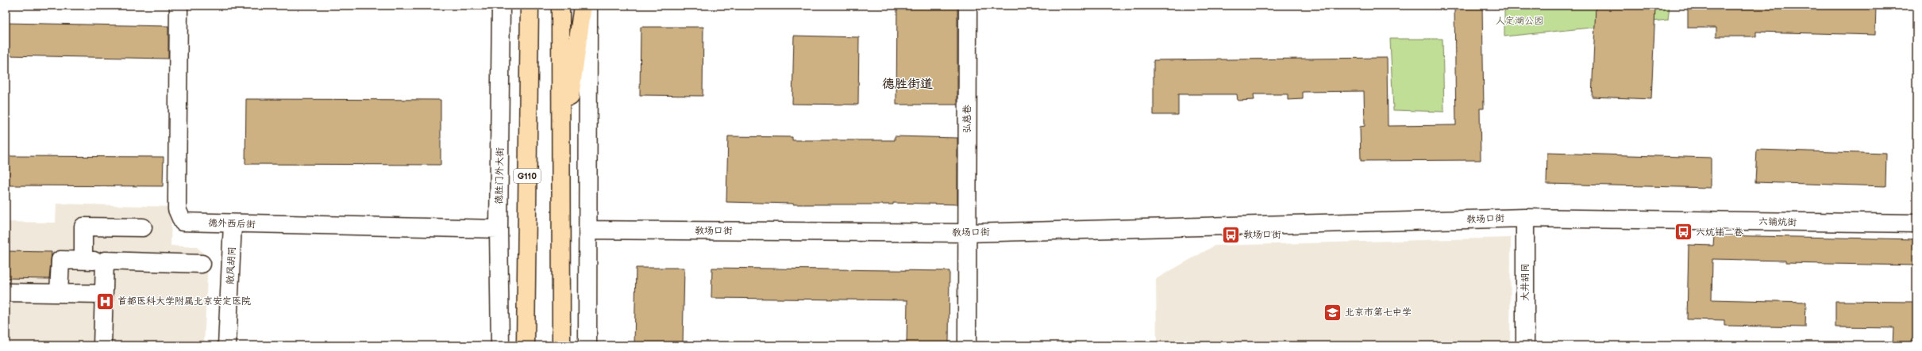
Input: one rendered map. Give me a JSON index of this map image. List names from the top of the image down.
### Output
{
  "streets": {
    "highway": ["G110"],
    "street": [
      "弘慈巷",
      "德胜门外大街",
      "教场口街",
      "六铺炕街",
      "德外西后街",
      "敞风胡同",
      "大井胡同"
    ]
  },
  "crossings": [
    ["弘慈巷", "教场口街"],
    ["德胜门外大街", "德外西后街"],
    ["教场口街", "六铺炕街"],
    ["教场口街", "大井胡同"],
    ["六铺炕街", "大井胡同"],
    ["德外西后街", "敞风胡同"]
  ],
  "districts": ["德胜街道"],
  "parks": ["人定湖公园"],
  "places": {
    "bus stop": ["六炕铺二巷", "教场口街"],
    "hospital": ["首都医科大学附属北京安定医院"],
    "school or university": ["北京市第七中学"]
  }
}
